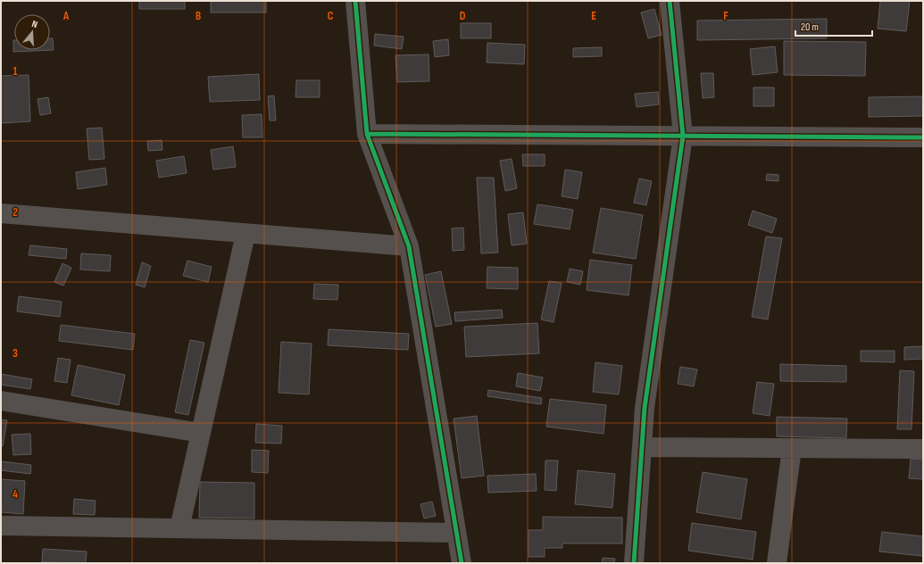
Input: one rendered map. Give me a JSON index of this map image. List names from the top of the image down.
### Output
{
  "scale_bar": "20 m",
  "north": "top",
  "grid": {
    "columns": [
      "A",
      "B",
      "C",
      "D",
      "E",
      "F"
    ],
    "rows": [
      "1",
      "2",
      "3",
      "4"
    ]
  }
}
